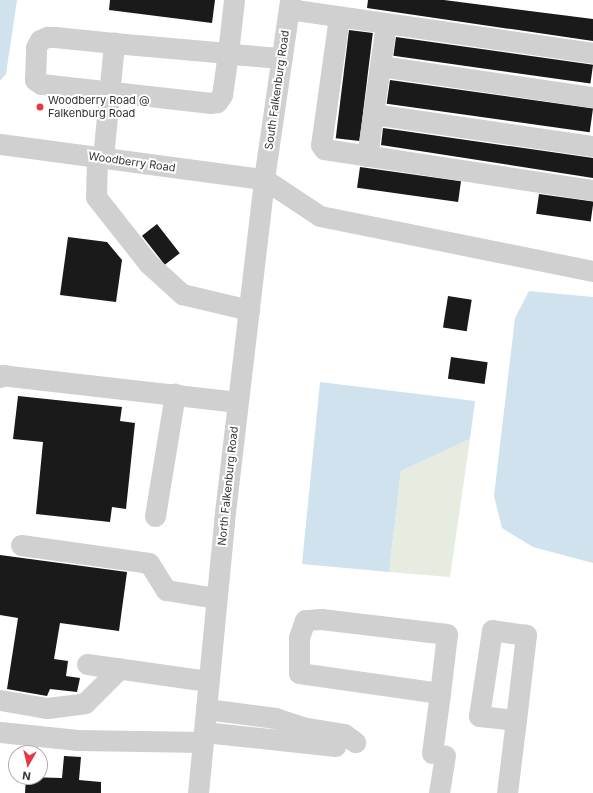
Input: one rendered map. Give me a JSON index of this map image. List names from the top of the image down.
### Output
{
  "streets": {
    "street": ["South Falkenburg Road", "Woodberry Road", "North Falkenburg Road"]
  },
  "crossings": [
    ["South Falkenburg Road", "Woodberry Road"],
    ["South Falkenburg Road", "North Falkenburg Road"],
    ["Woodberry Road", "North Falkenburg Road"]
  ],
  "places": ["Woodberry Road @ Falkenburg Road"],
  "north": "bottom"
}
